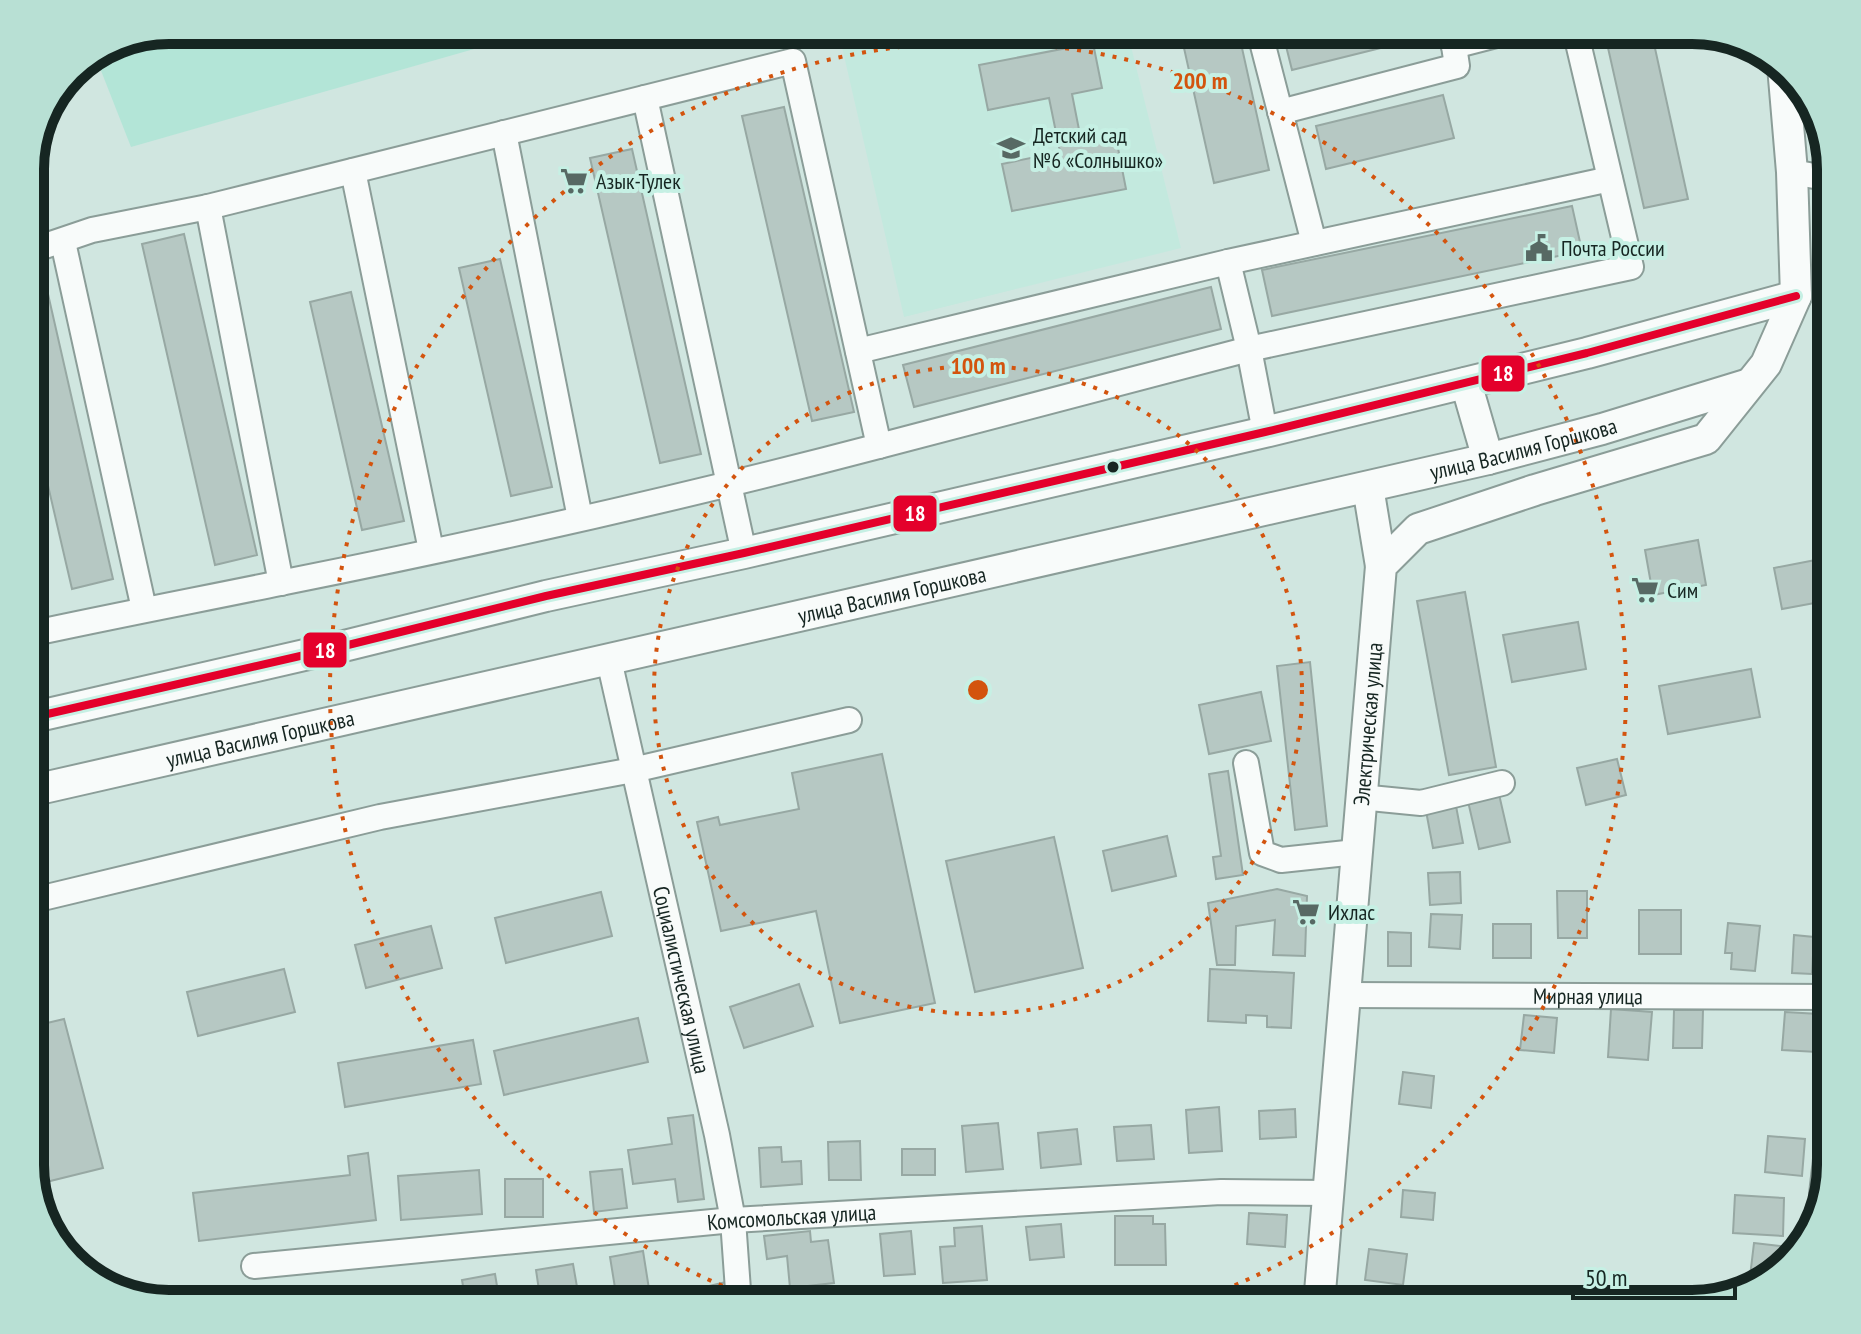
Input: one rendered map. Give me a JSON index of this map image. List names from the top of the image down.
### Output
{
  "streets": {
    "main road": ["улица Василия Горшкова", "Электрическая улица"],
    "street": ["Социалистическая улица", "Мирная улица", "Комсомольская улица"]
  },
  "crossings": [
    ["улица Василия Горшкова", "Электрическая улица"],
    ["улица Василия Горшкова", "Социалистическая улица"],
    ["Электрическая улица", "Мирная улица"],
    ["Электрическая улица", "Комсомольская улица"],
    ["Социалистическая улица", "Комсомольская улица"]
  ],
  "places": {
    "school or university": ["Детский сад №6 «Солнышко»"],
    "supermarket": ["Азык-Тулек", "Сим", "Ихлас"],
    "public building": ["Почта России"]
  },
  "lines": ["transit line 18"],
  "scale_bar": "50 m",
  "rings": ["200 m", "100 m"]
}
